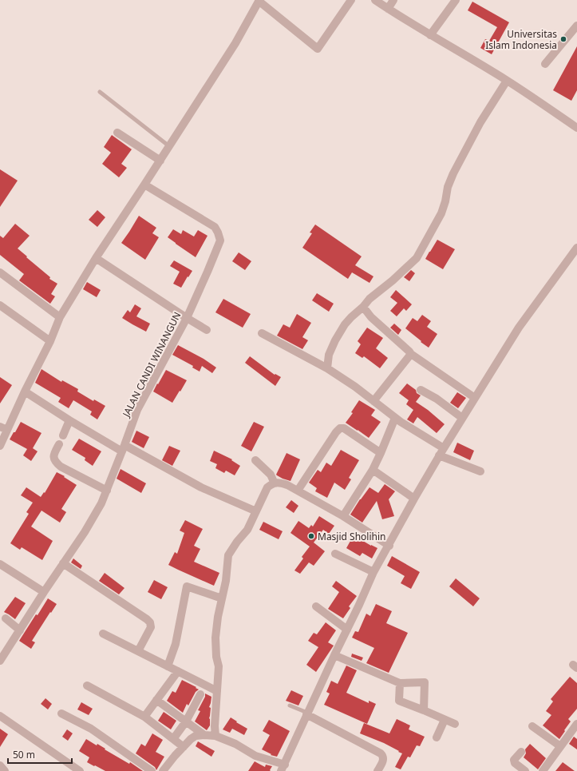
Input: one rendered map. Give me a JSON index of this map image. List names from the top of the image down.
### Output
{
  "streets": {
    "street": ["JALAN CANDI WINANGUN"]
  },
  "places": ["Universitas Islam Indonesia", "Masjid Sholihin"],
  "scale_bar": "50 m"
}
